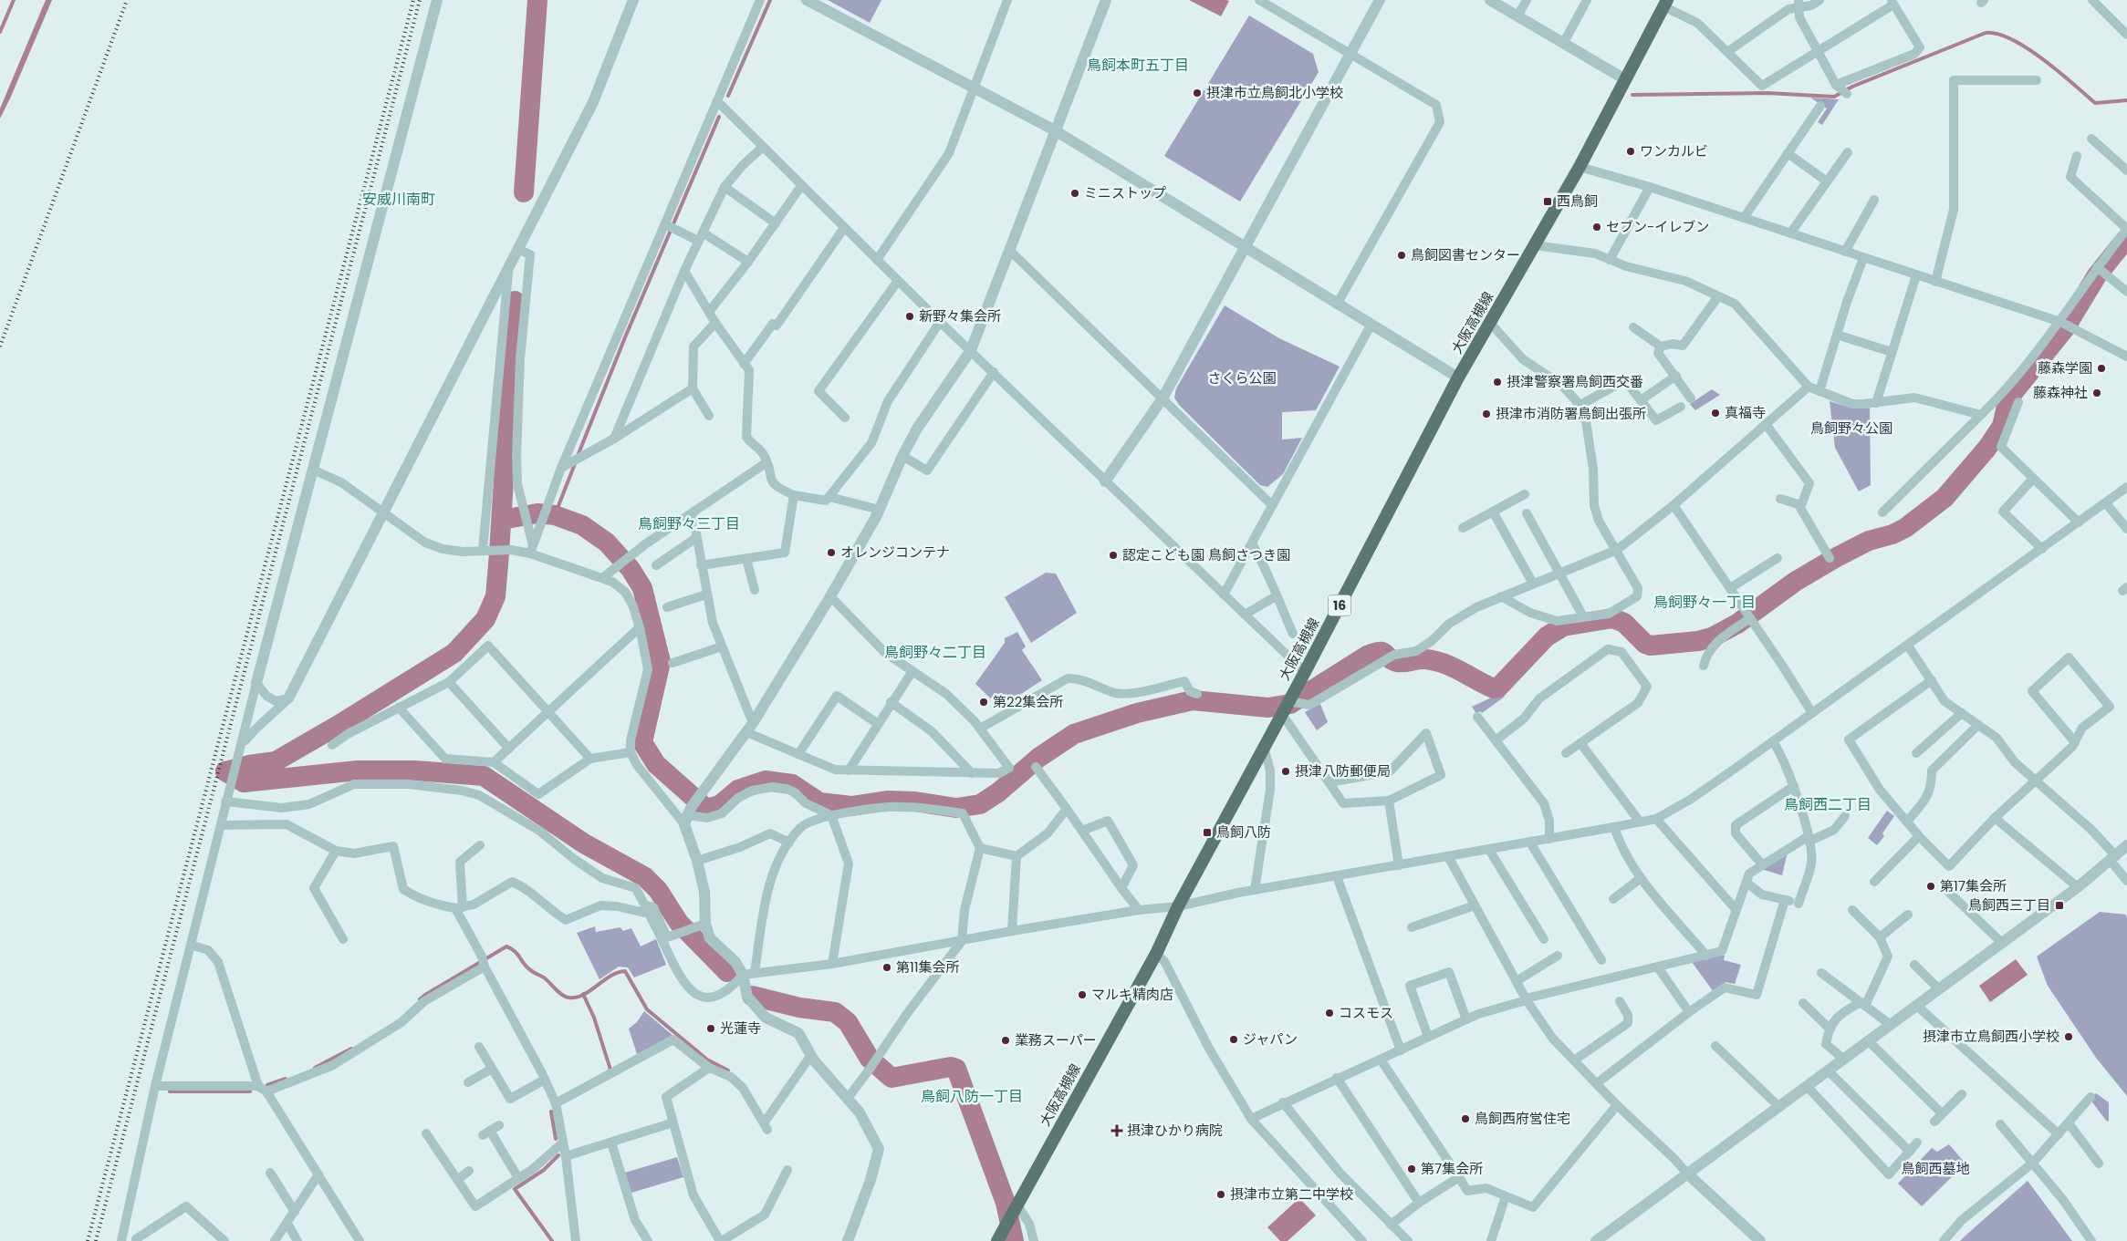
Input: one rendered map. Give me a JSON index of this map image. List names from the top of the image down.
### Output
{
  "streets": {
    "main road": ["大阪高槻線", "16"]
  },
  "districts": [
    "鳥飼本町五丁目",
    "安威川南町",
    "鳥飼野々三丁目",
    "鳥飼野々一丁目",
    "鳥飼野々二丁目",
    "鳥飼西二丁目",
    "鳥飼八防一丁目"
  ],
  "parks": ["さくら公園", "鳥飼野々公園", "鳥飼西墓地"],
  "places": {
    "other": [
      "摂津市立鳥飼北小学校",
      "ワンカルビ",
      "ミニストップ",
      "セブン-イレブン",
      "鳥飼図書センター",
      "新野々集会所",
      "藤森学園",
      "摂津警察署鳥飼西交番",
      "藤森神社",
      "真福寺",
      "摂津市消防署鳥飼出張所",
      "オレンジコンテナ",
      "認定こども園 鳥飼さつき園",
      "第22集会所",
      "摂津八防郵便局",
      "第17集会所",
      "第11集会所",
      "マルキ精肉店",
      "コスモス",
      "光蓮寺",
      "摂津市立鳥飼西小学校",
      "ジャパン",
      "業務スーパー",
      "鳥飼西府営住宅",
      "第7集会所",
      "摂津市立第二中学校"
    ],
    "transit": ["西鳥飼", "鳥飼八防", "鳥飼西三丁目"],
    "health": ["摂津ひかり病院"]
  }
}
